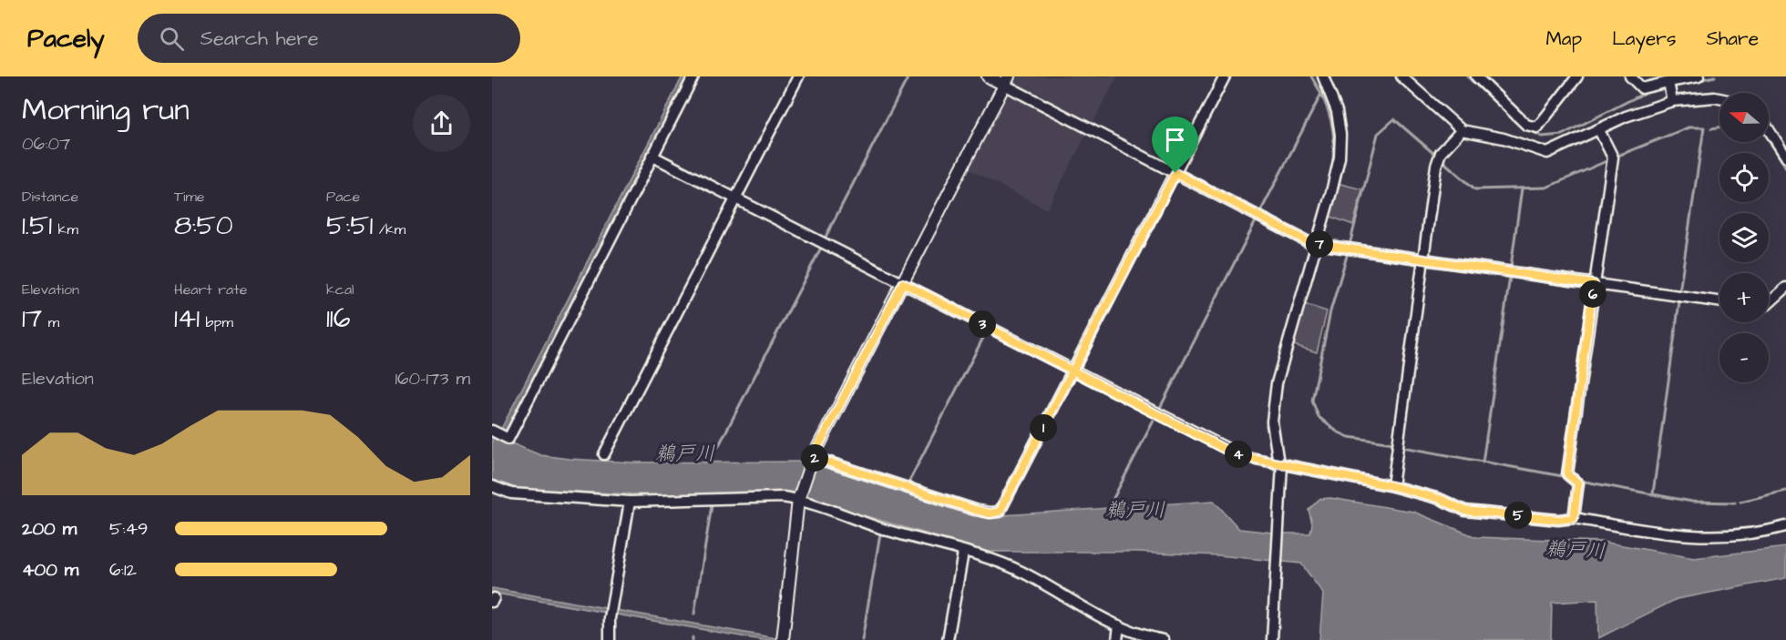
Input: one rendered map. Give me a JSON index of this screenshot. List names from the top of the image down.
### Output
{
  "water": ["鵜戸川"],
  "north": "left",
  "page": {
    "header": "Pacely",
    "search": "Search here",
    "nav": ["Map", "Layers", "Share"],
    "heading": ["Morning run", "06:07"],
    "map_buttons": ["+", "−"],
    "stats": [
      ["Distance", "1.51 km"],
      ["Time", "8:50"],
      ["Pace", "5:51 /km"],
      ["Elevation", "17 m"],
      ["Heart rate", "141 bpm"],
      ["kcal", "116"]
    ],
    "pins": [
      "7",
      "6",
      "3",
      "1",
      "4",
      "2",
      "5"
    ],
    "chart": ["Elevation", "160–173 m"],
    "list": [
      {
        "name": "200 m",
        "note": "5:49"
      },
      {
        "name": "400 m",
        "note": "6:12"
      }
    ]
  }
}
